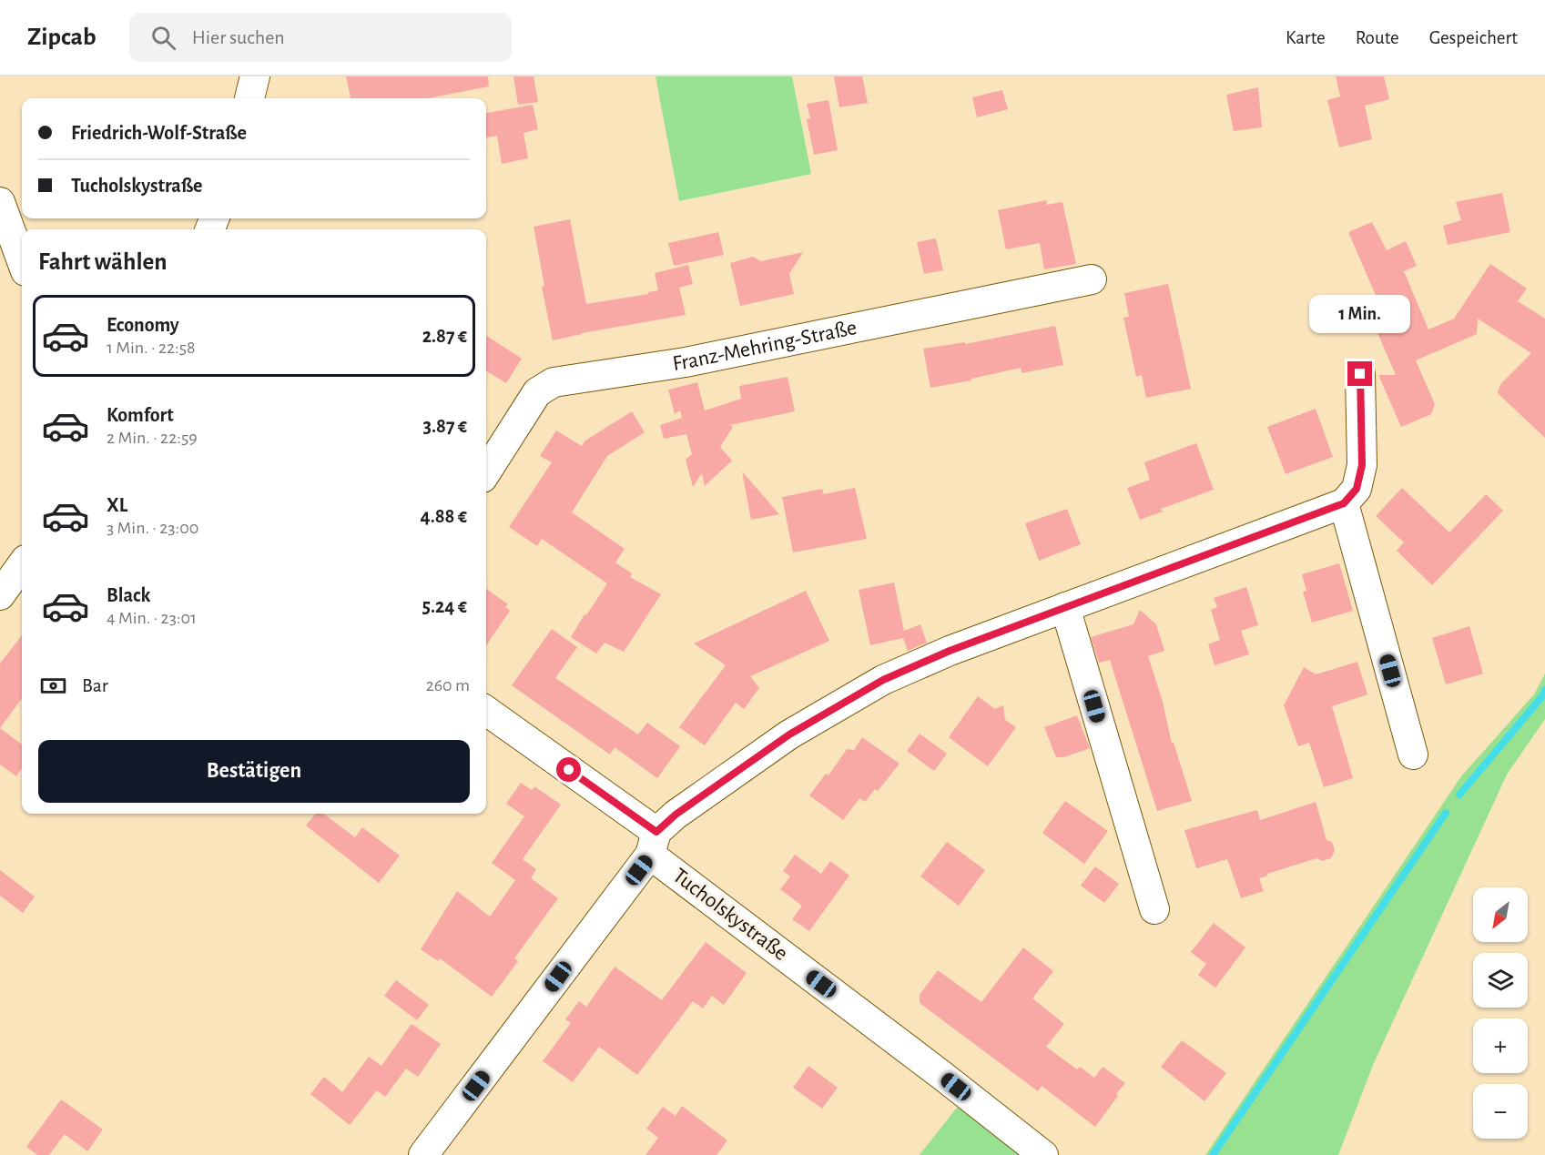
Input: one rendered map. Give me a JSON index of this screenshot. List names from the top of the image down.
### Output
{
  "streets": {
    "street": ["Franz-Mehring-Straße", "Tucholskystraße"]
  },
  "north": "bottom left",
  "page": {
    "header": "Zipcab",
    "search": "Hier suchen",
    "nav": ["Karte", "Route", "Gespeichert"],
    "banner": ["Friedrich-Wolf-Straße", "Tucholskystraße"],
    "heading": "Fahrt wählen",
    "bubble": "1 Min.",
    "list": [
      {
        "name": "Economy",
        "note": "1 Min. · 22:58",
        "value": "2.87 €"
      },
      {
        "name": "Komfort",
        "note": "2 Min. · 22:59",
        "value": "3.87 €"
      },
      {
        "name": "XL",
        "note": "3 Min. · 23:00",
        "value": "4.88 €"
      },
      {
        "name": "Black",
        "note": "4 Min. · 23:01",
        "value": "5.24 €"
      }
    ],
    "pay": ["Bar", "260 m"],
    "buttons": "Bestätigen",
    "map_buttons": ["+", "−"]
  }
}
